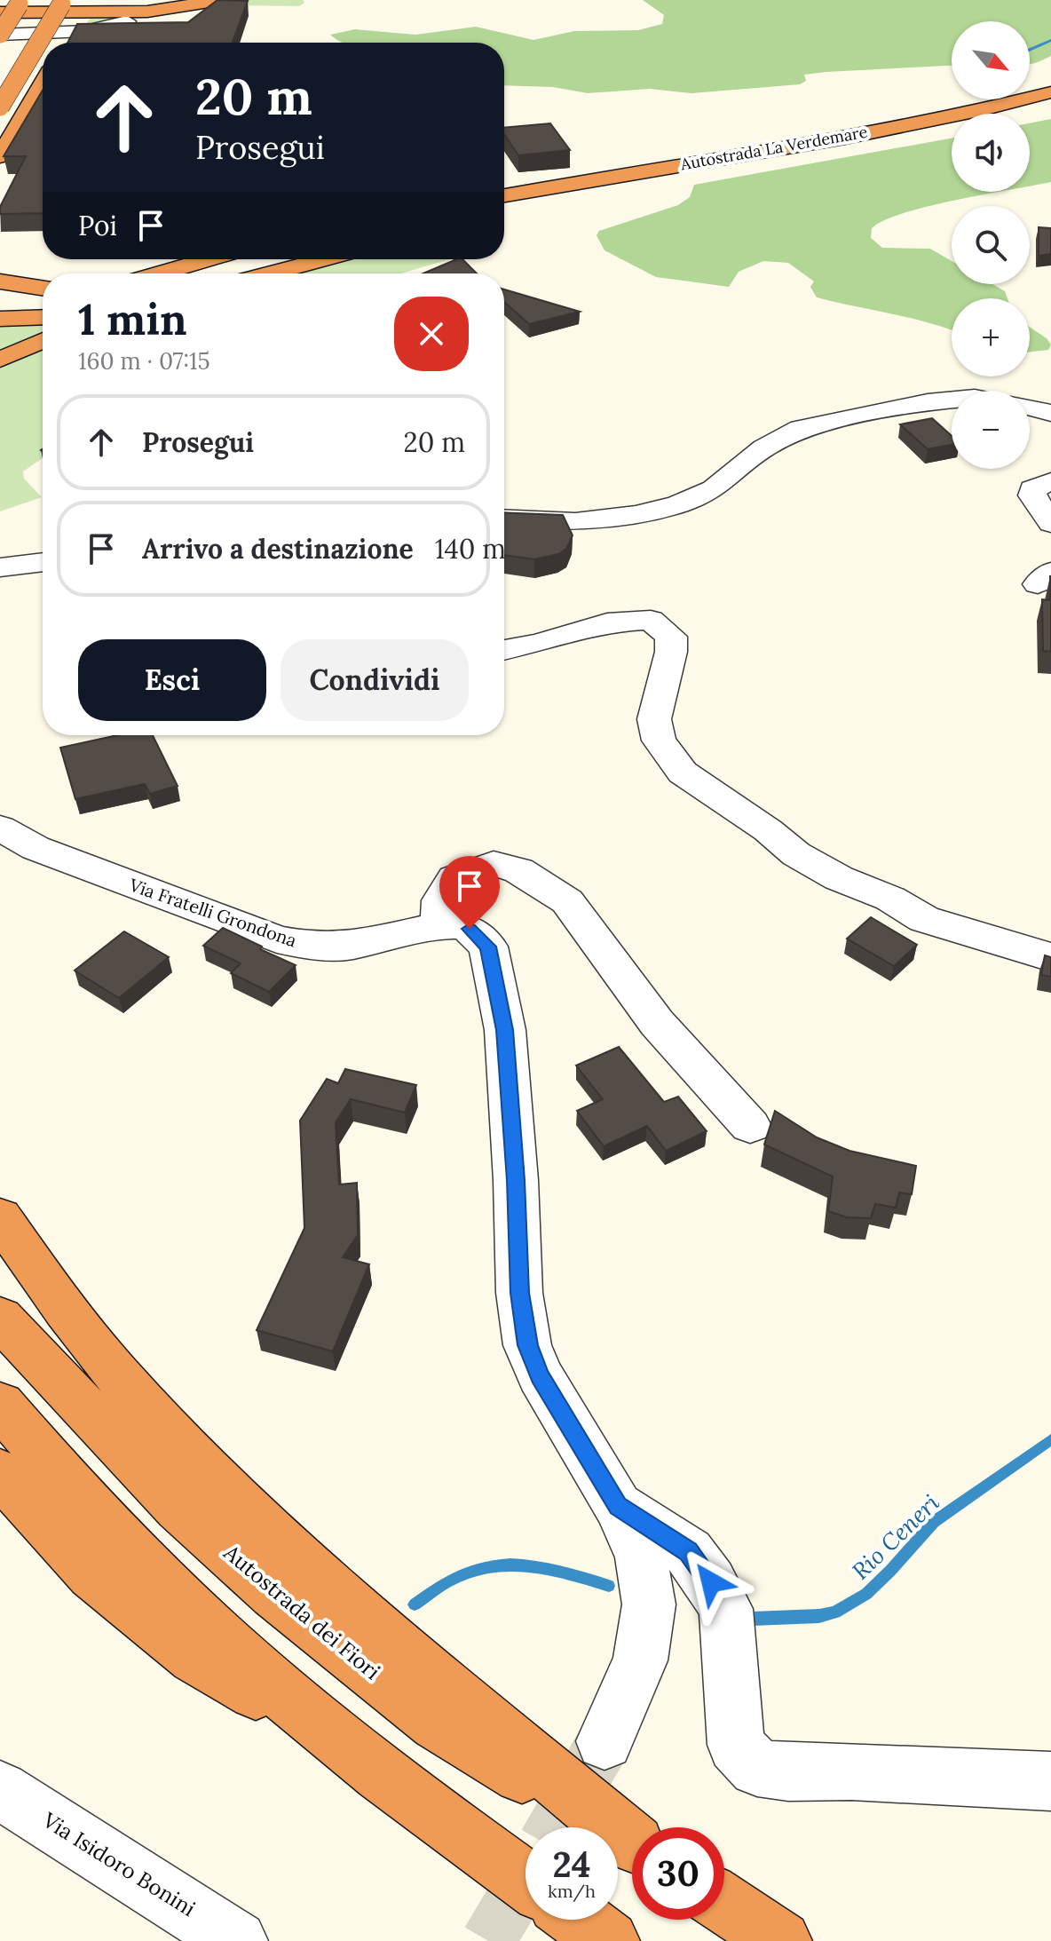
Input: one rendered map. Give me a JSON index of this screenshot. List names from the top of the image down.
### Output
{
  "streets": {
    "highway": ["Autostrada La Verdemare", "Autostrada dei Fiori"],
    "street": ["Via Fratelli Grondona", "Via Isidoro Bonini"]
  },
  "water": ["Rio Ceneri"],
  "north": "bottom right",
  "page": {
    "map_buttons": ["+", "−"],
    "turn": ["20 m", "Prosegui"],
    "then": "Poi",
    "heading": ["1 min", "160 m · 07:15"],
    "list": [
      {
        "name": "Prosegui",
        "value": "20 m"
      },
      {
        "name": "Arrivo a destinazione",
        "value": "140 m"
      }
    ],
    "buttons": ["Esci", "Condividi"],
    "speed": "24 km/h",
    "limit": "30"
  }
}
